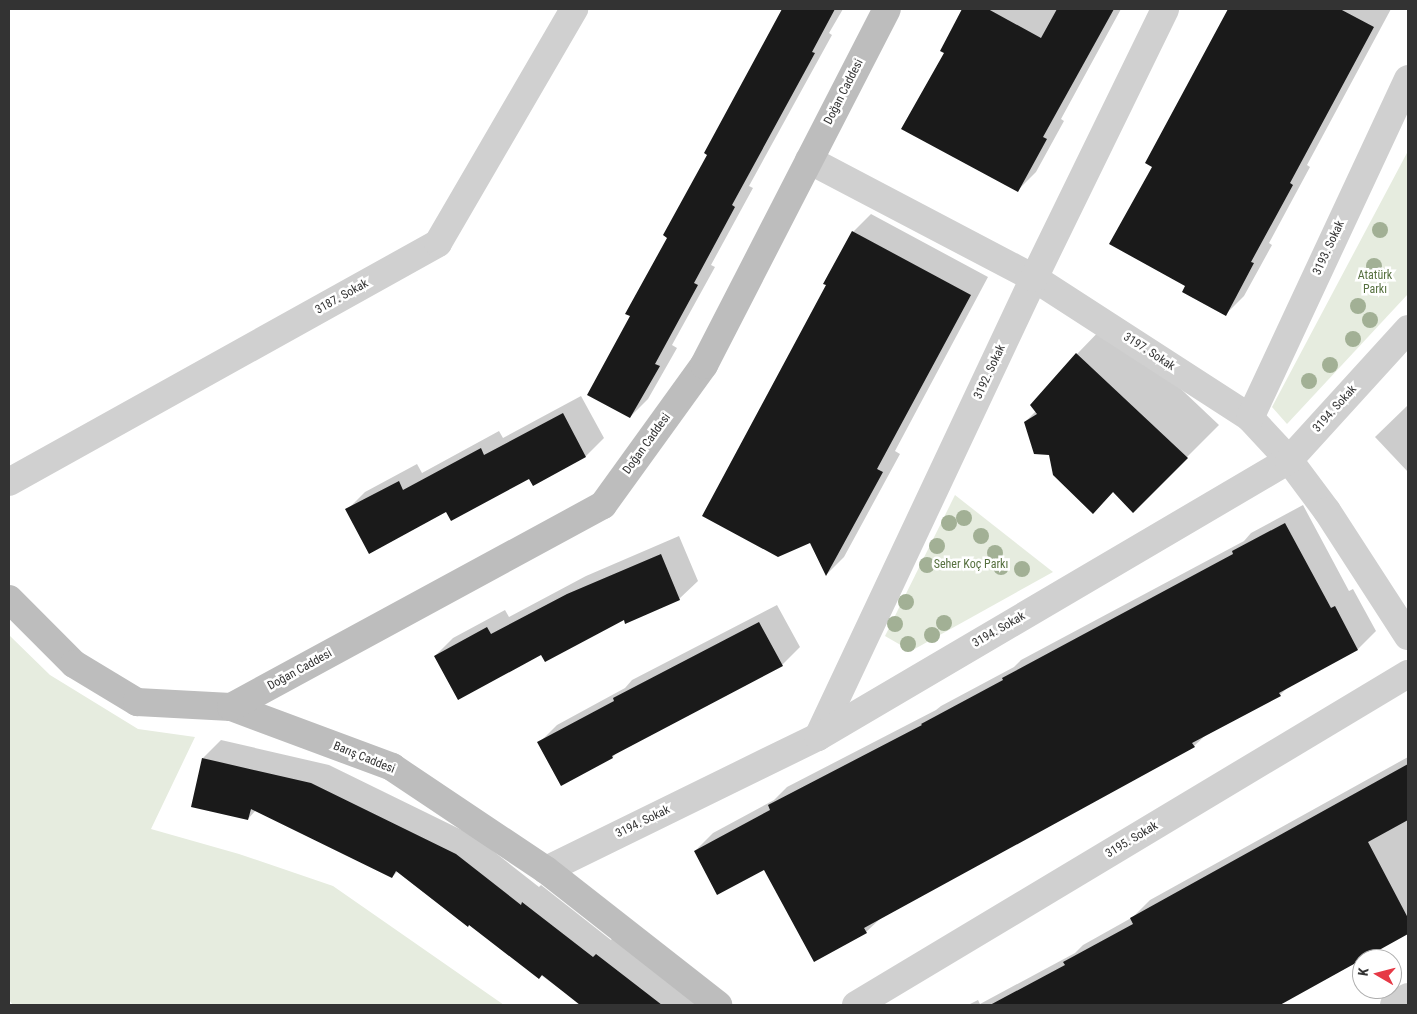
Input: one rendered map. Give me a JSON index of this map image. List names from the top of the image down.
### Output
{
  "streets": {
    "street": [
      "Doğan Caddesi",
      "3193. Sokak",
      "3187. Sokak",
      "3197. Sokak",
      "3192. Sokak",
      "3194. Sokak",
      "Barış Caddesi",
      "3195. Sokak"
    ]
  },
  "crossings": [
    ["Doğan Caddesi", "3197. Sokak"],
    ["Doğan Caddesi", "Barış Caddesi"],
    ["3193. Sokak", "3197. Sokak"],
    ["3197. Sokak", "3192. Sokak"],
    ["3197. Sokak", "3194. Sokak"],
    ["3192. Sokak", "3194. Sokak"],
    ["3194. Sokak", "Barış Caddesi"]
  ],
  "parks": ["Atatürk Parkı", "Seher Koç Parkı"],
  "north": "left"
}
